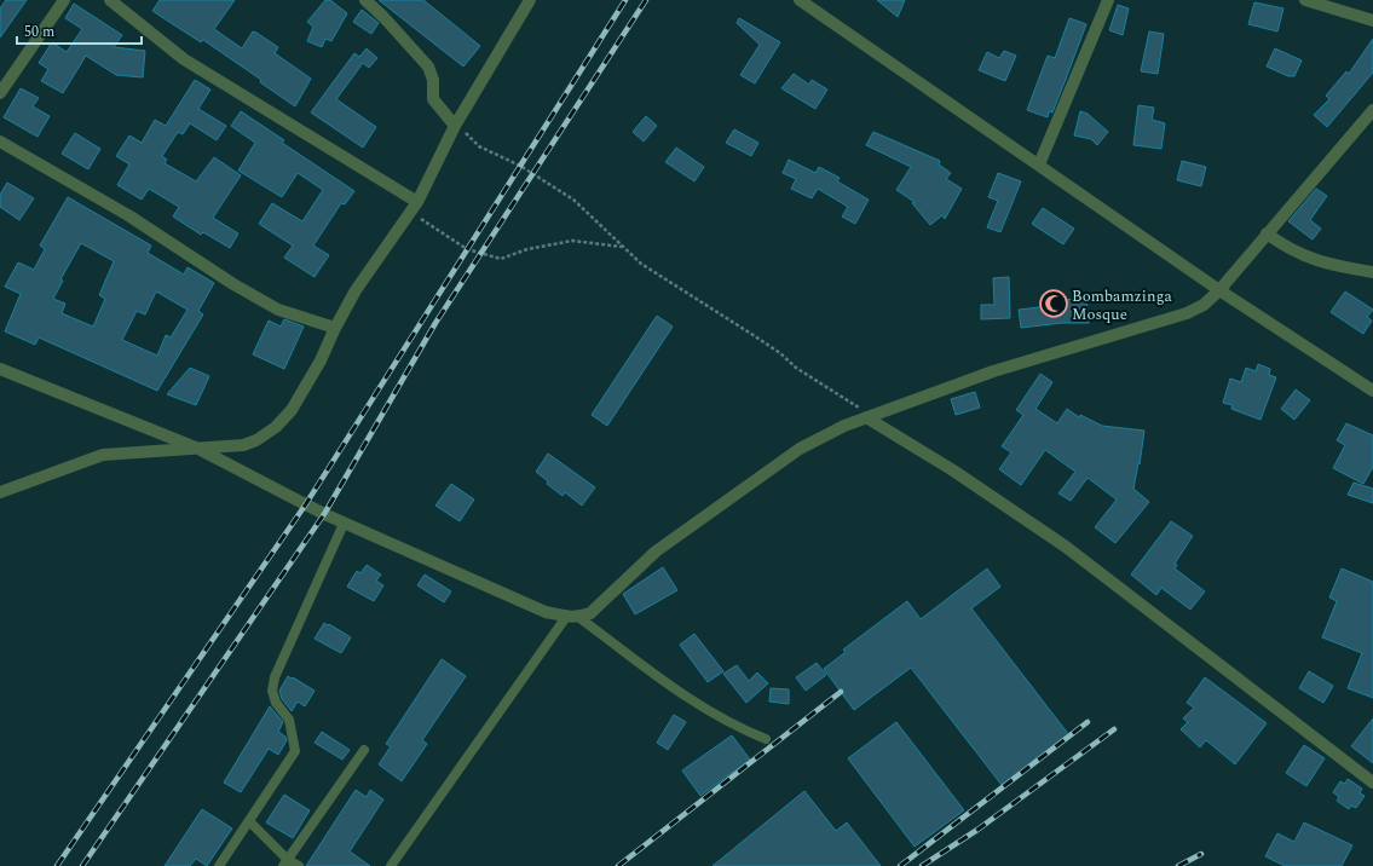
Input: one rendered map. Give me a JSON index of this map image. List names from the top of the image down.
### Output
{
  "places": {
    "mosque": ["Bombamzinga Mosque"]
  },
  "scale_bar": "50 m"
}
